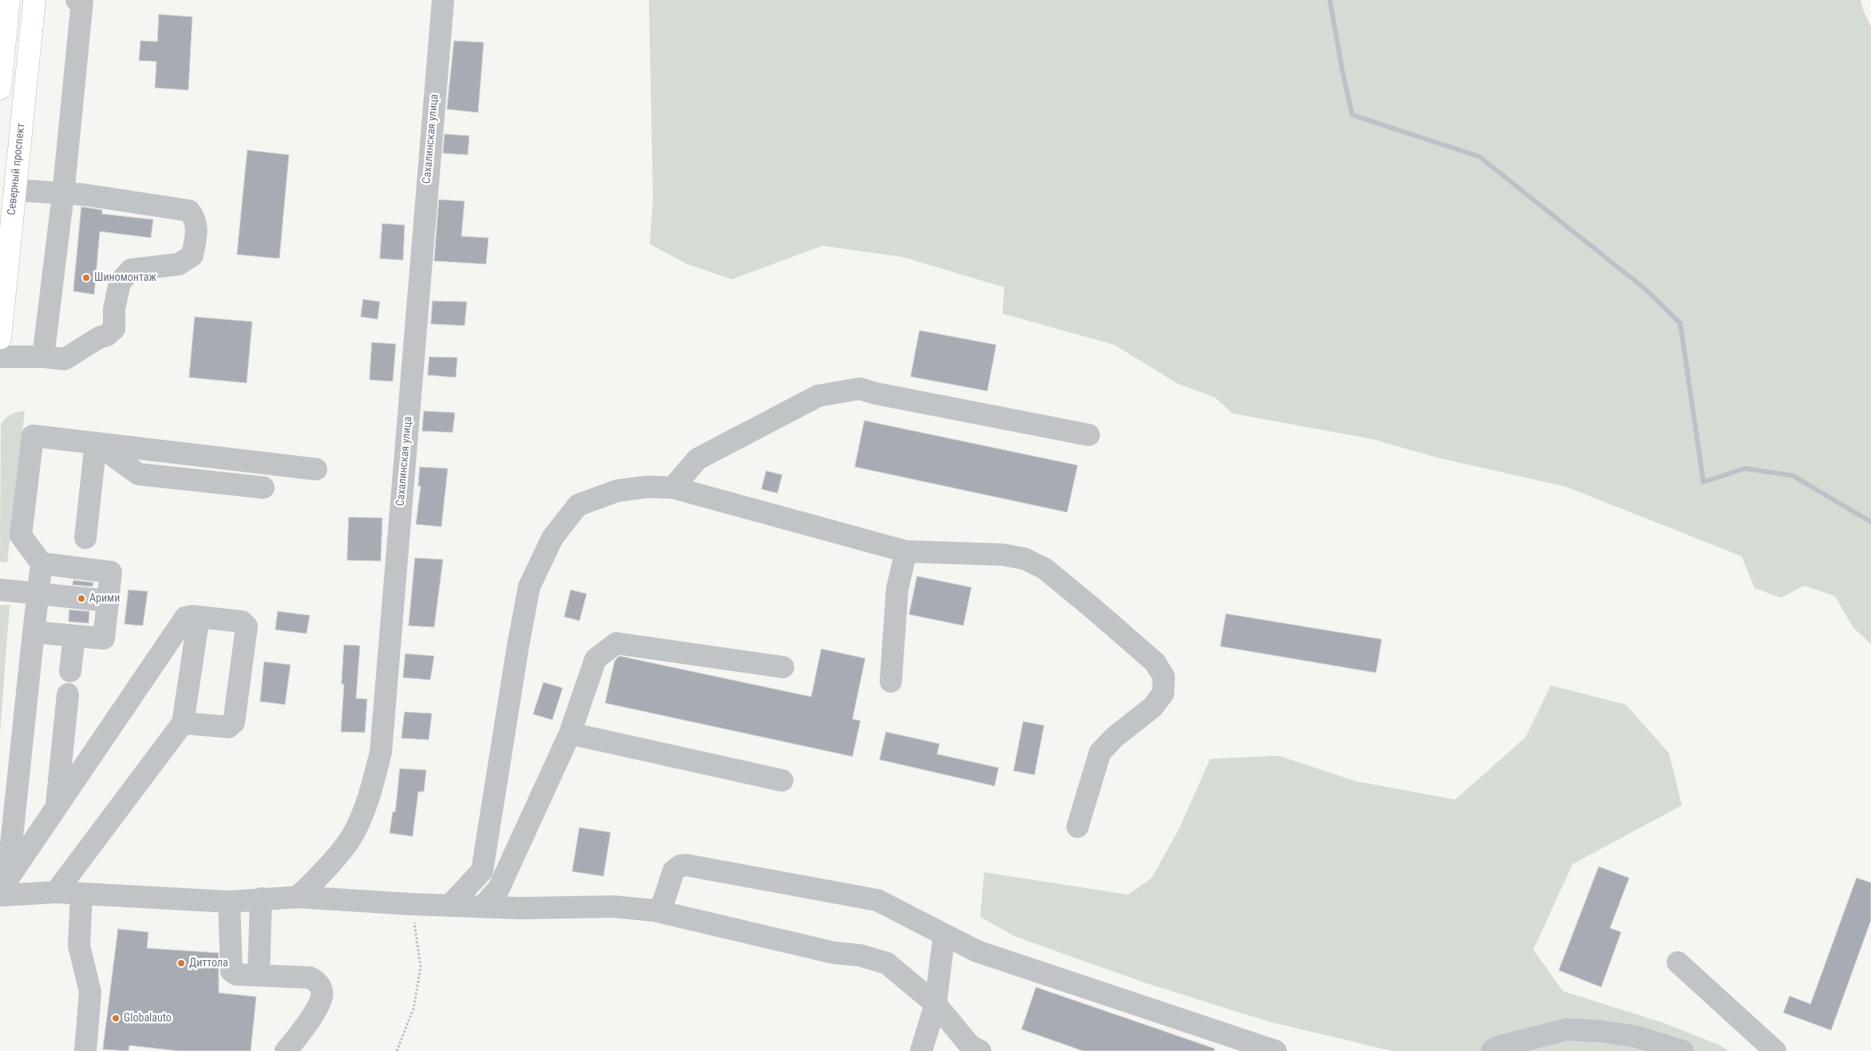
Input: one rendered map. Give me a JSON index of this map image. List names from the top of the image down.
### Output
{
  "streets": {
    "main road": ["Северный проспект"],
    "street": ["Сахалинская улица"]
  },
  "places": [
    "Шиномонтаж",
    "Арими",
    "Диттола",
    "Globalauto"
  ]
}
